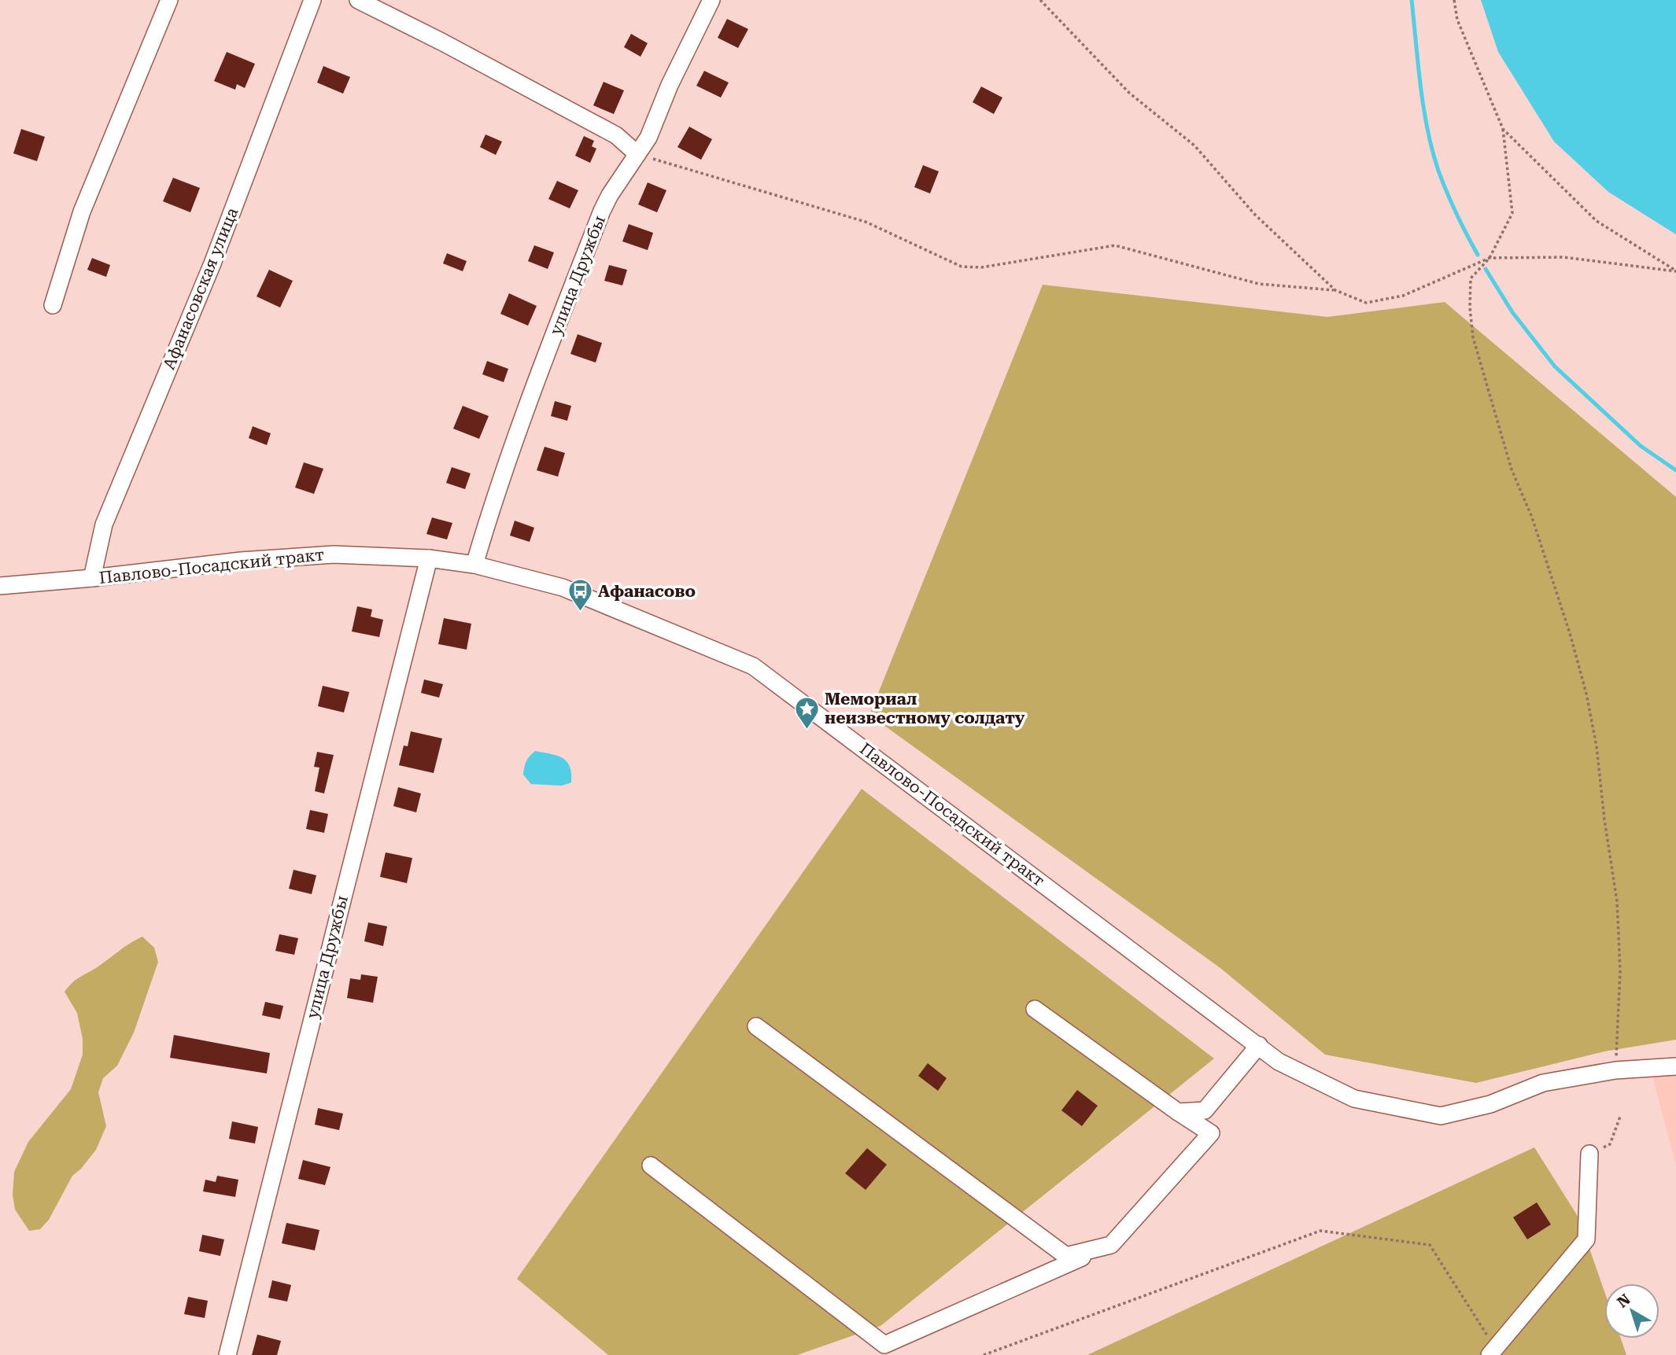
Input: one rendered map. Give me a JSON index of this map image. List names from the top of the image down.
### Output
{
  "streets": {
    "street": ["улица Дружбы", "Афанасовская улица", "Павлово-Посадский тракт"]
  },
  "crossings": [
    ["улица Дружбы", "Павлово-Посадский тракт"],
    ["Афанасовская улица", "Павлово-Посадский тракт"]
  ],
  "places": {
    "bus stop": ["Афанасово"],
    "place": ["Мемориал неизвестному солдату"]
  },
  "north": "top left"
}
